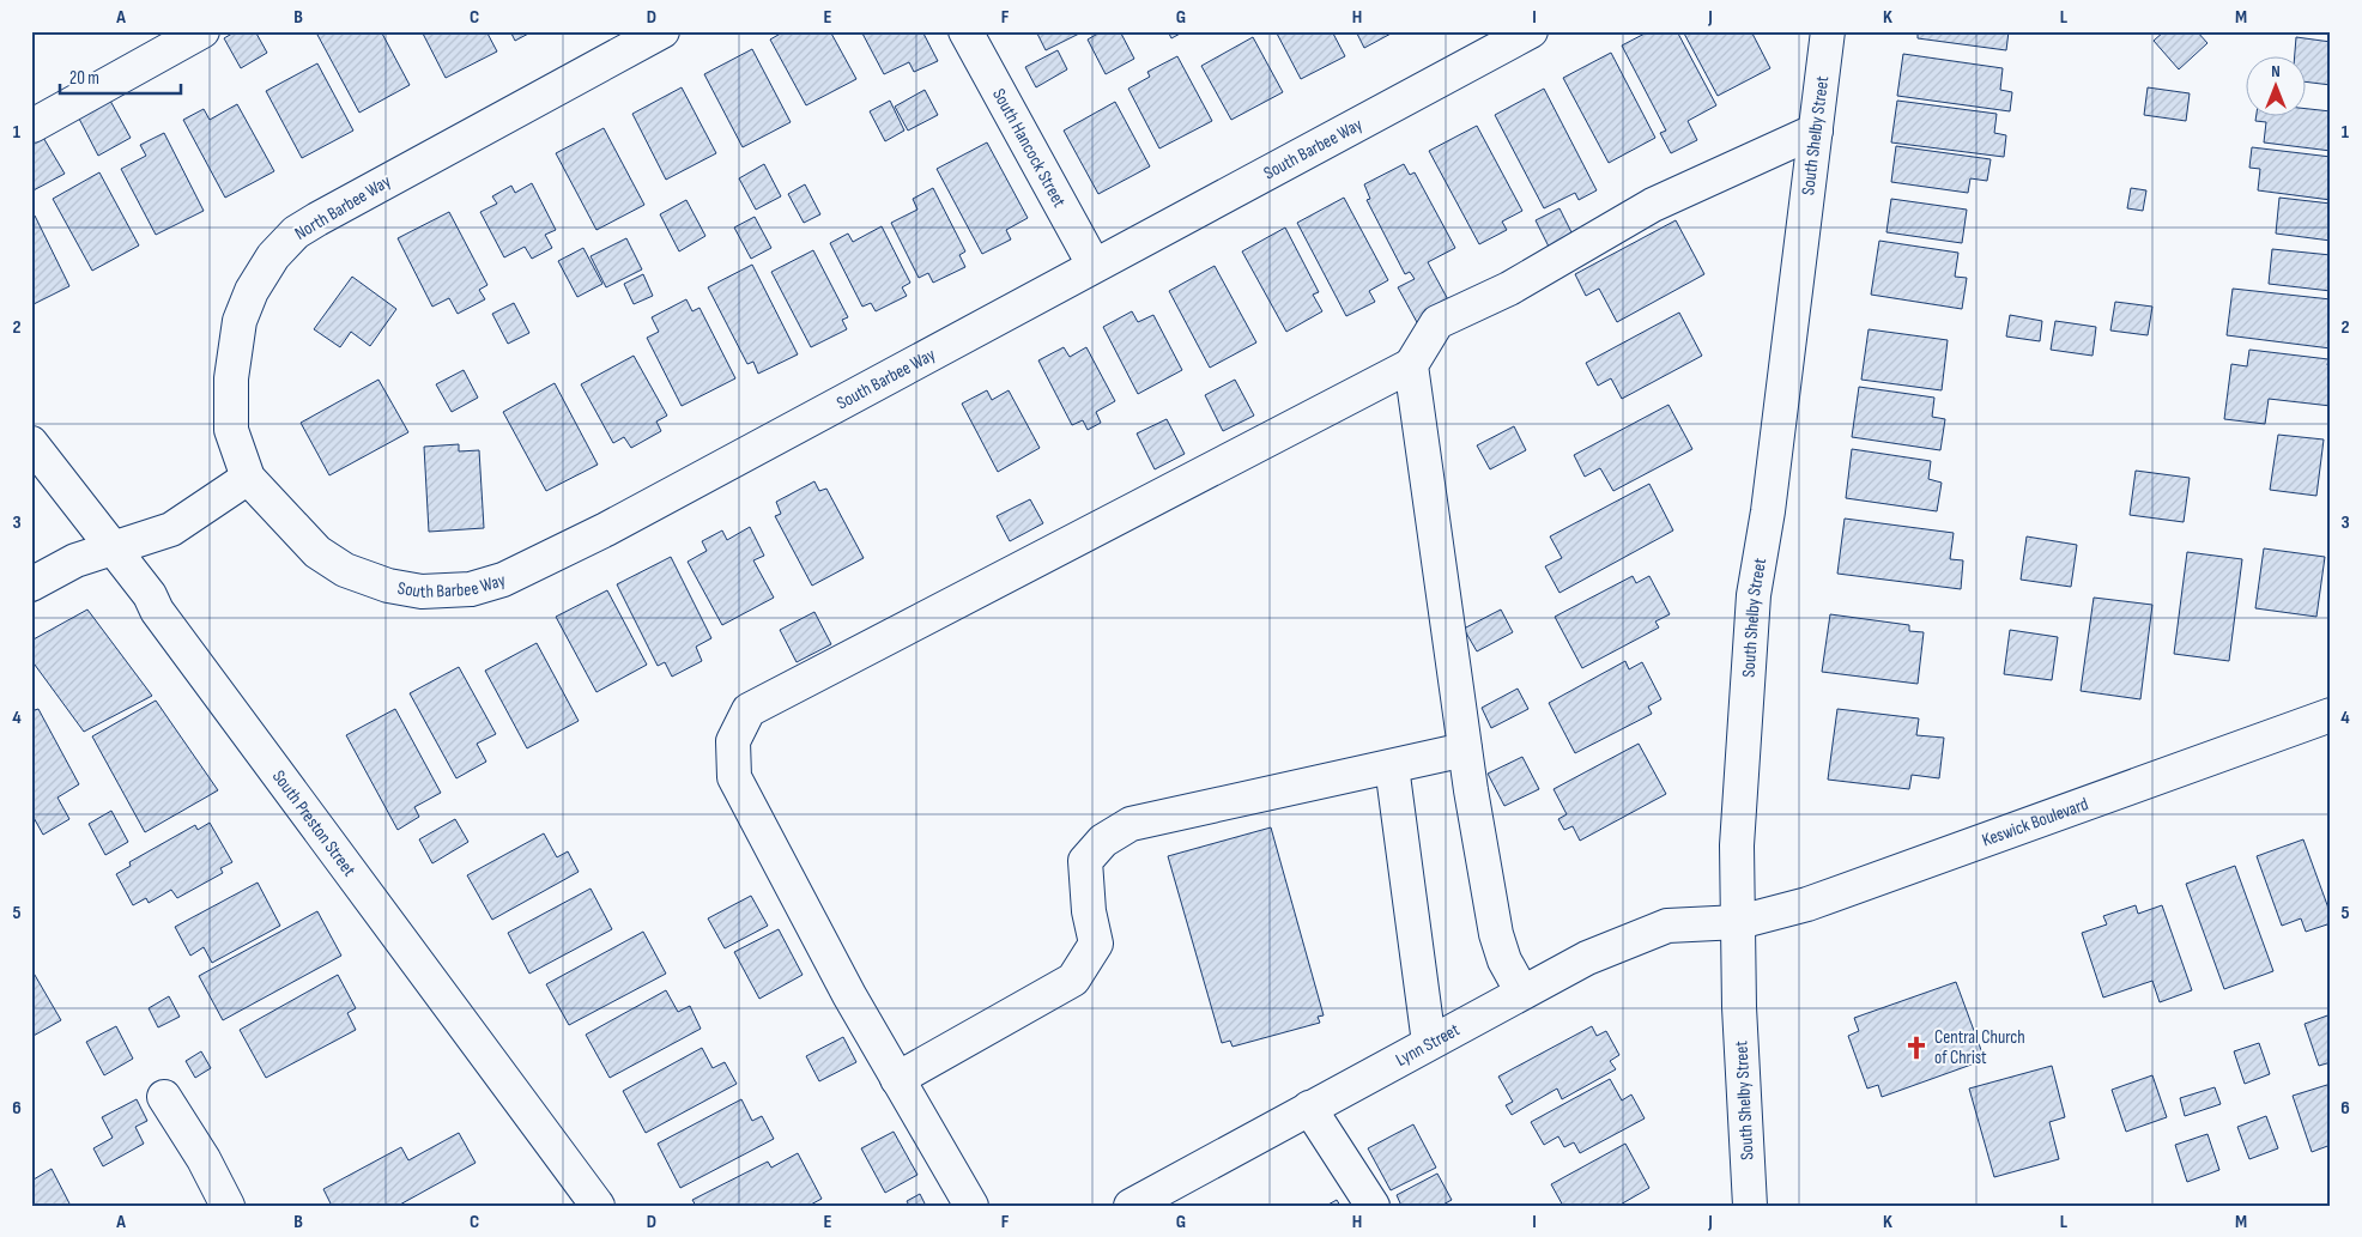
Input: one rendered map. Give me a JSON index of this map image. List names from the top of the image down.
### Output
{
  "streets": {
    "street": [
      "South Shelby Street",
      "South Barbee Way",
      "South Hancock Street",
      "North Barbee Way",
      "Keswick Boulevard",
      "South Preston Street",
      "Lynn Street"
    ]
  },
  "crossings": [
    ["South Shelby Street", "Keswick Boulevard"],
    ["South Shelby Street", "Lynn Street"],
    ["South Barbee Way", "South Hancock Street"],
    ["South Barbee Way", "North Barbee Way"],
    ["Keswick Boulevard", "Lynn Street"]
  ],
  "places": {
    "church": ["Central Church of Christ"]
  },
  "scale_bar": "20 m",
  "north": "top",
  "grid": {
    "columns": [
      "A",
      "B",
      "C",
      "D",
      "E",
      "F",
      "G",
      "H",
      "I",
      "J",
      "K",
      "L",
      "M"
    ],
    "rows": [
      "1",
      "2",
      "3",
      "4",
      "5",
      "6"
    ]
  }
}
